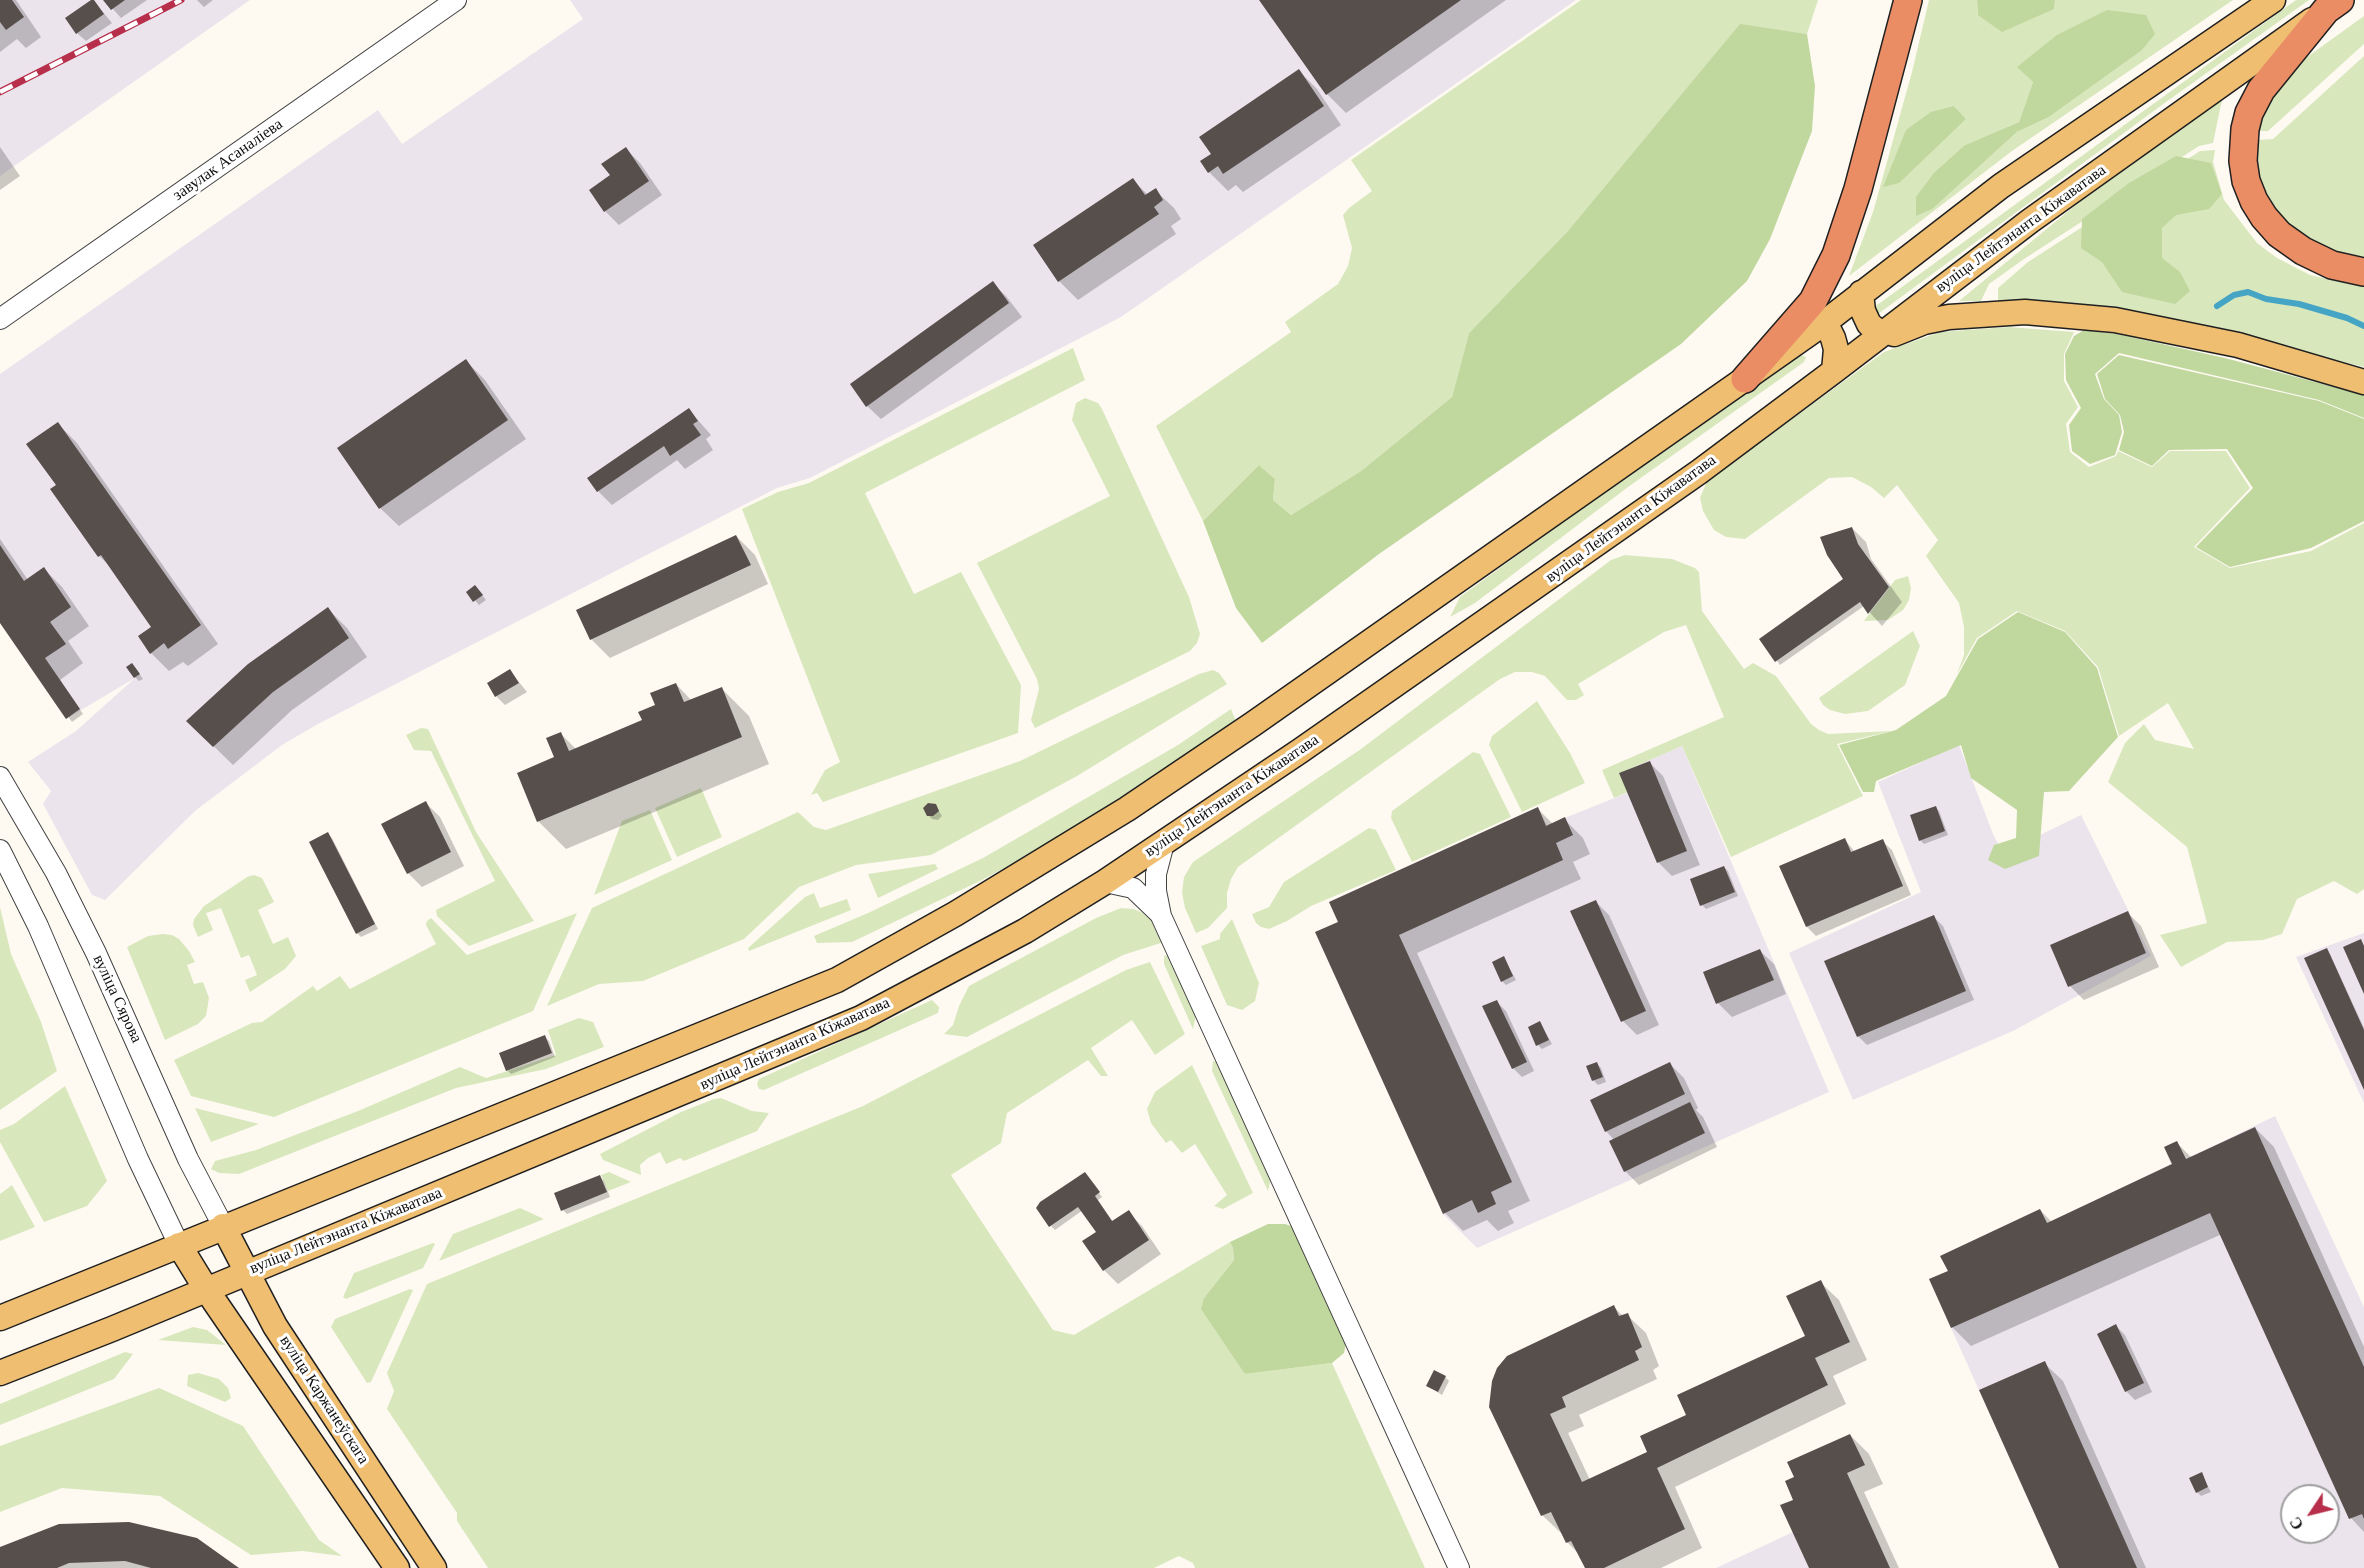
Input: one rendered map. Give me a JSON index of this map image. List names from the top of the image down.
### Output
{
  "streets": {
    "main road": ["вуліца Лейтэнанта Кіжаватава", "вуліца Каржанеўскага"],
    "street": ["завулак Асаналіева", "вуліца Сярова"]
  },
  "crossings": [
    ["вуліца Лейтэнанта Кіжаватава", "вуліца Каржанеўскага"],
    ["вуліца Сярова", "вуліца Каржанеўскага"]
  ],
  "north": "bottom left"
}
